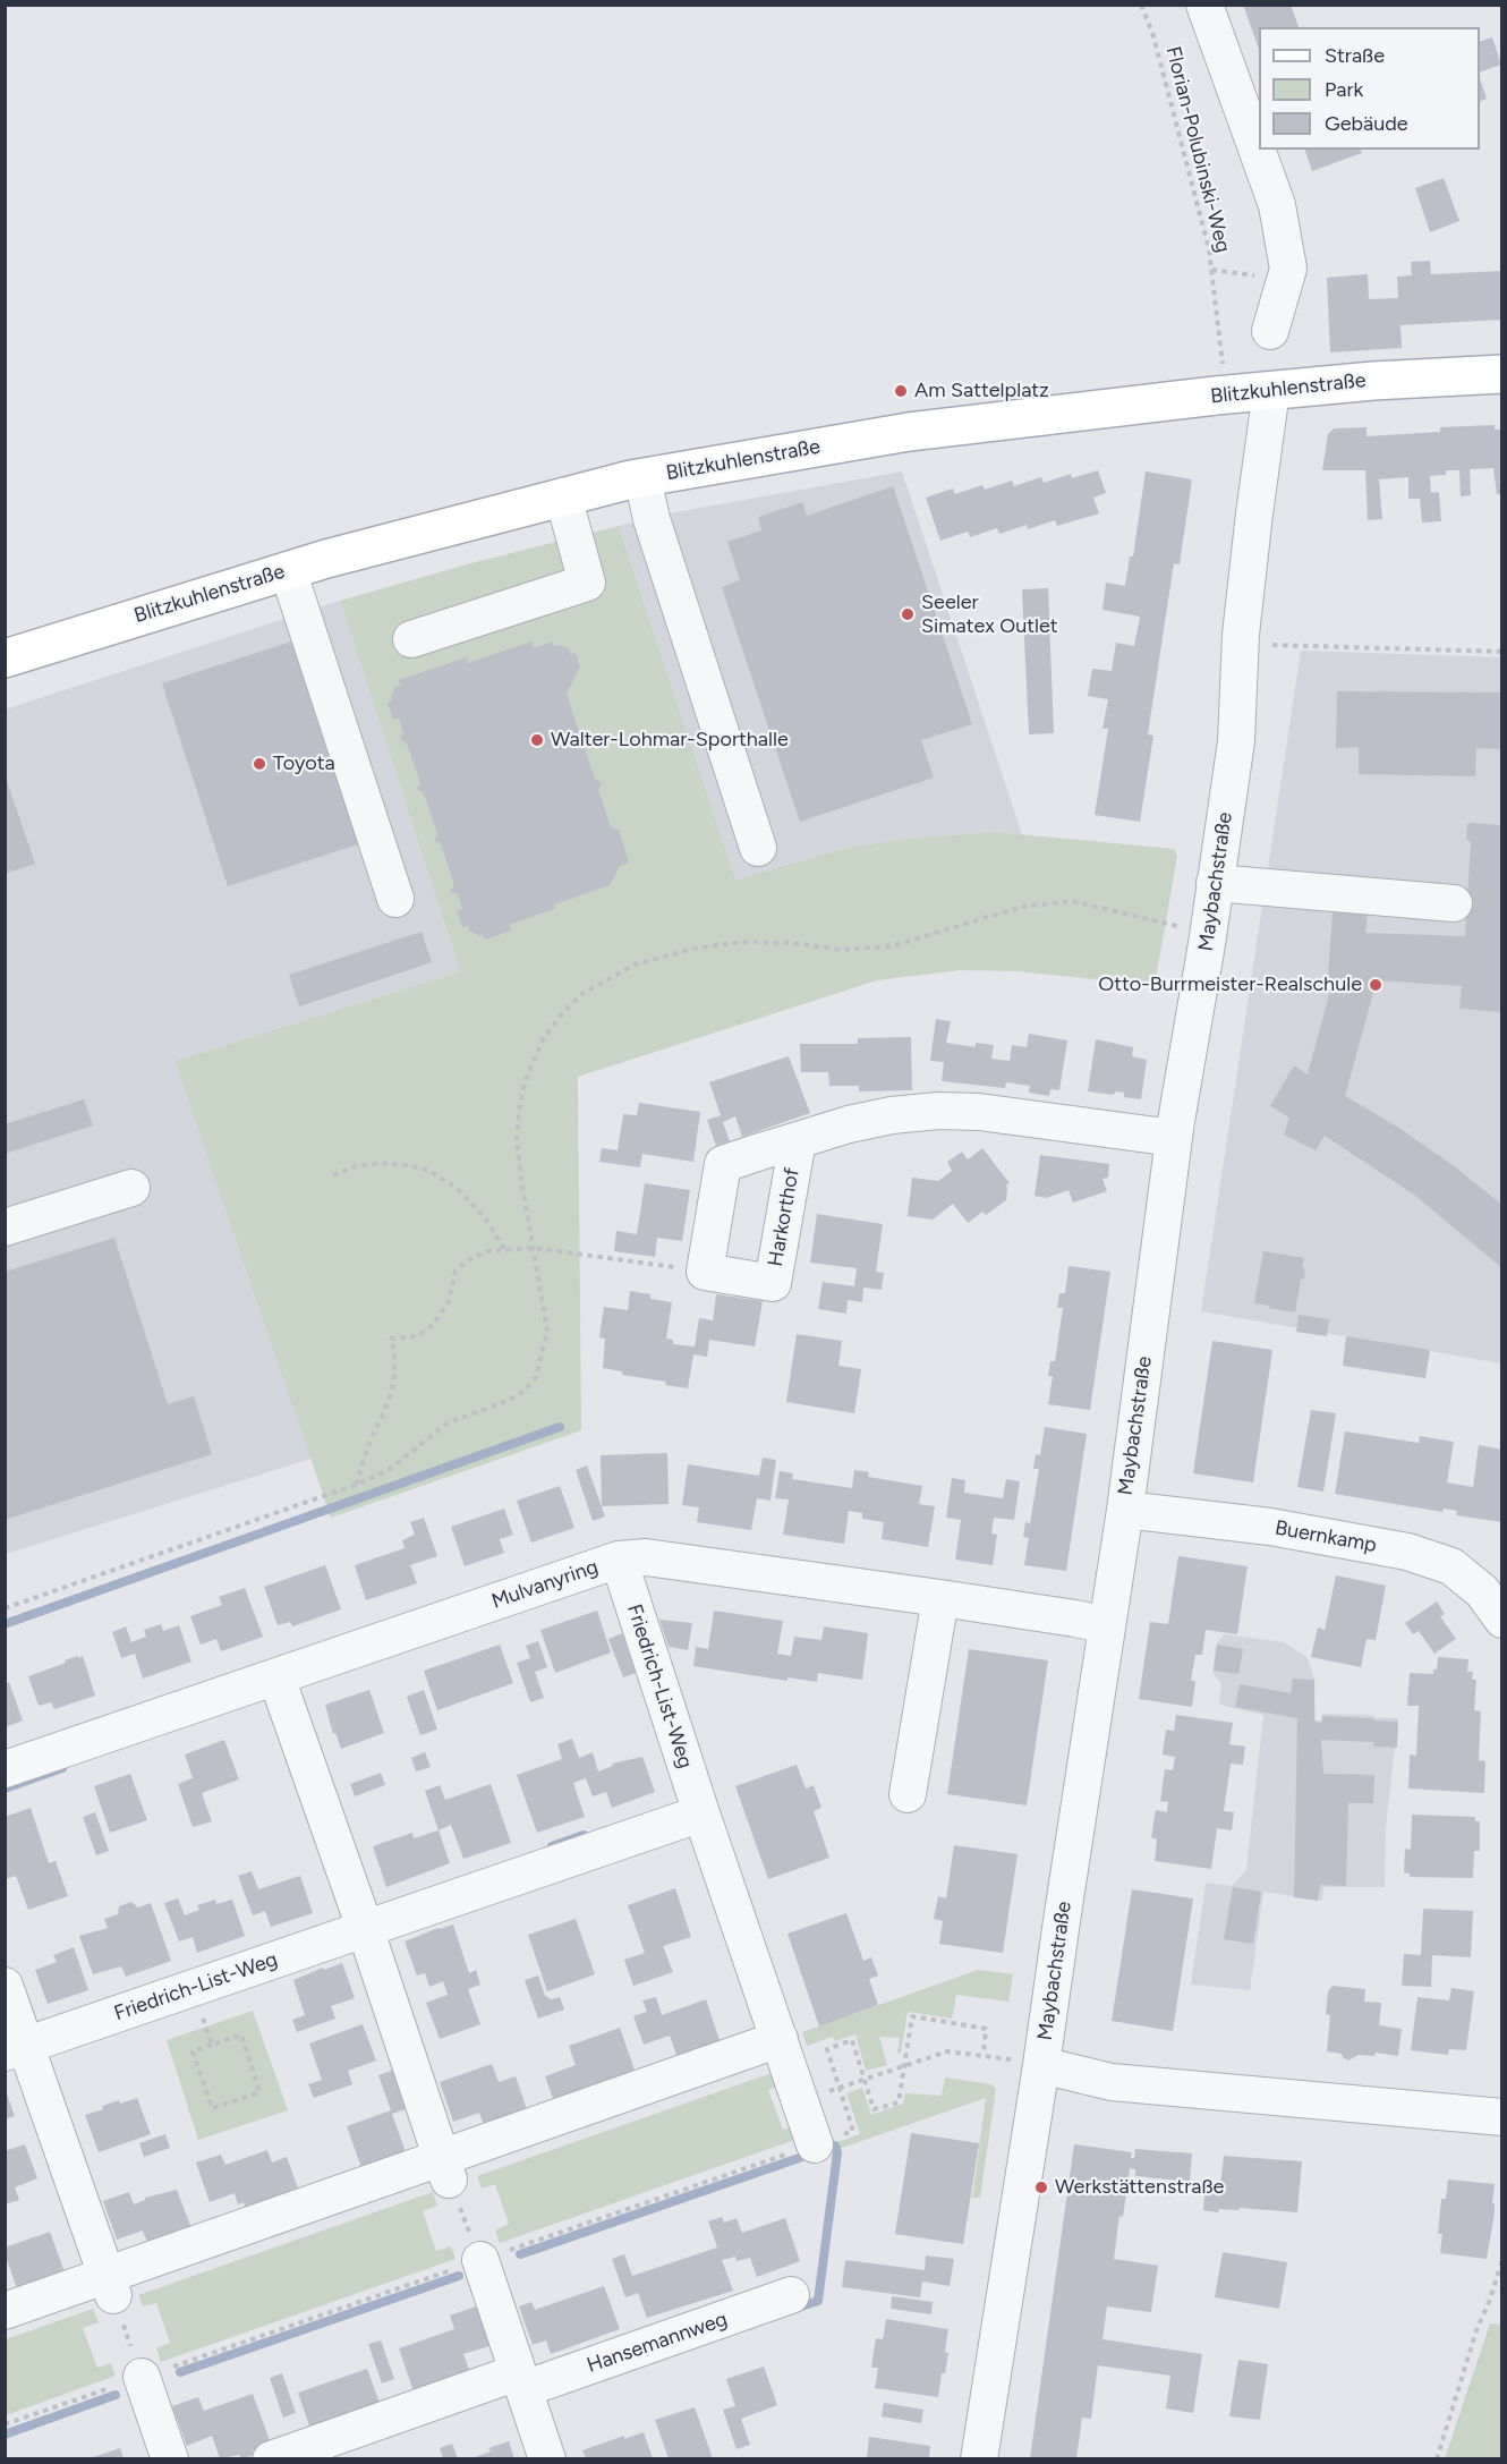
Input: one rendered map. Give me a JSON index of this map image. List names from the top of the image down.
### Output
{
  "streets": {
    "main road": ["Blitzkuhlenstraße"],
    "street": [
      "Maybachstraße",
      "Harkorthof",
      "Buernkamp",
      "Mulvanyring",
      "Friedrich-List-Weg",
      "Hansemannweg"
    ],
    "path": ["Florian-Polubinski-Weg"]
  },
  "crossings": [
    ["Blitzkuhlenstraße", "Maybachstraße"],
    ["Maybachstraße", "Harkorthof"],
    ["Maybachstraße", "Buernkamp"],
    ["Maybachstraße", "Mulvanyring"],
    ["Mulvanyring", "Friedrich-List-Weg"]
  ],
  "places": [
    "Am Sattelplatz",
    "Seeler Simatex Outlet",
    "Walter-Lohmar-Sporthalle",
    "Toyota",
    "Otto-Burrmeister-Realschule",
    "Werkstättenstraße"
  ],
  "legend": ["Straße", "Park", "Gebäude"]
}
